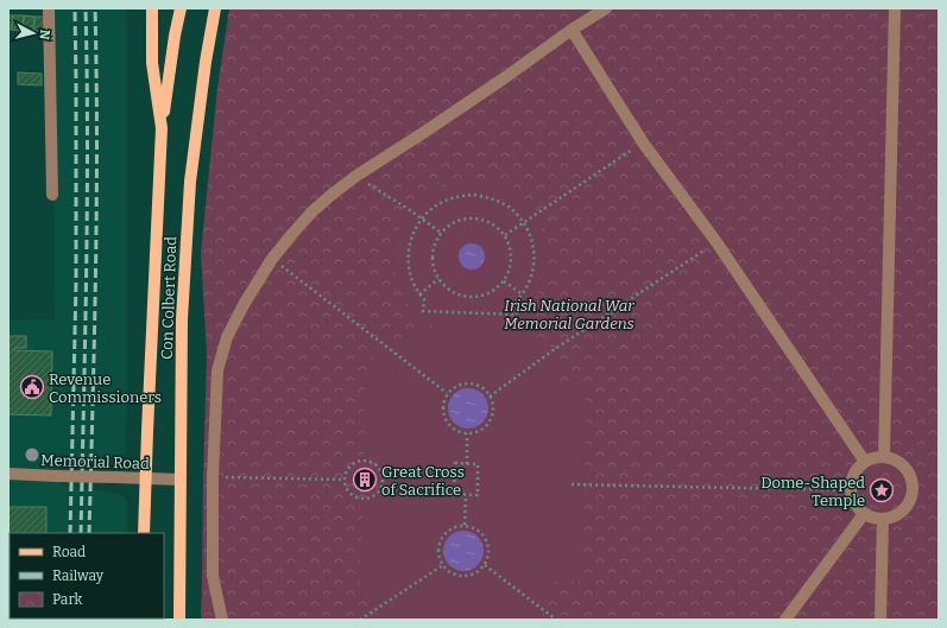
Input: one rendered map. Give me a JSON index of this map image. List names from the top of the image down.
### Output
{
  "streets": {
    "main road": ["Con Colbert Road"],
    "street": ["Memorial Road"]
  },
  "crossings": [
    ["Con Colbert Road", "Memorial Road"]
  ],
  "parks": ["Irish National War Memorial Gardens"],
  "places": {
    "public building": ["Revenue Commissioners"],
    "building": ["Great Cross of Sacrifice"],
    "place": ["Dome-Shaped Temple"]
  },
  "legend": ["Road", "Railway", "Park"],
  "north": "right"
}
